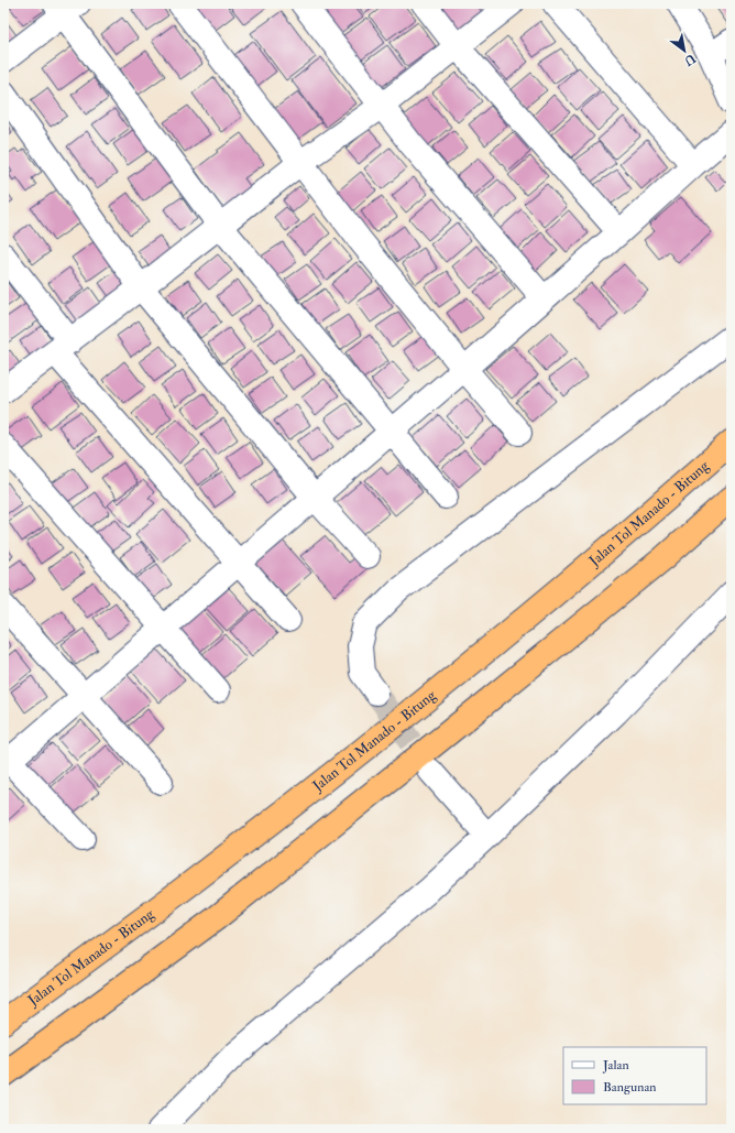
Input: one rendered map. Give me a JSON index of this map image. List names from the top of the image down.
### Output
{
  "streets": {
    "highway": ["Jalan Tol Manado - Bitung"]
  },
  "legend": ["Jalan", "Bangunan"],
  "north": "bottom right"
}
